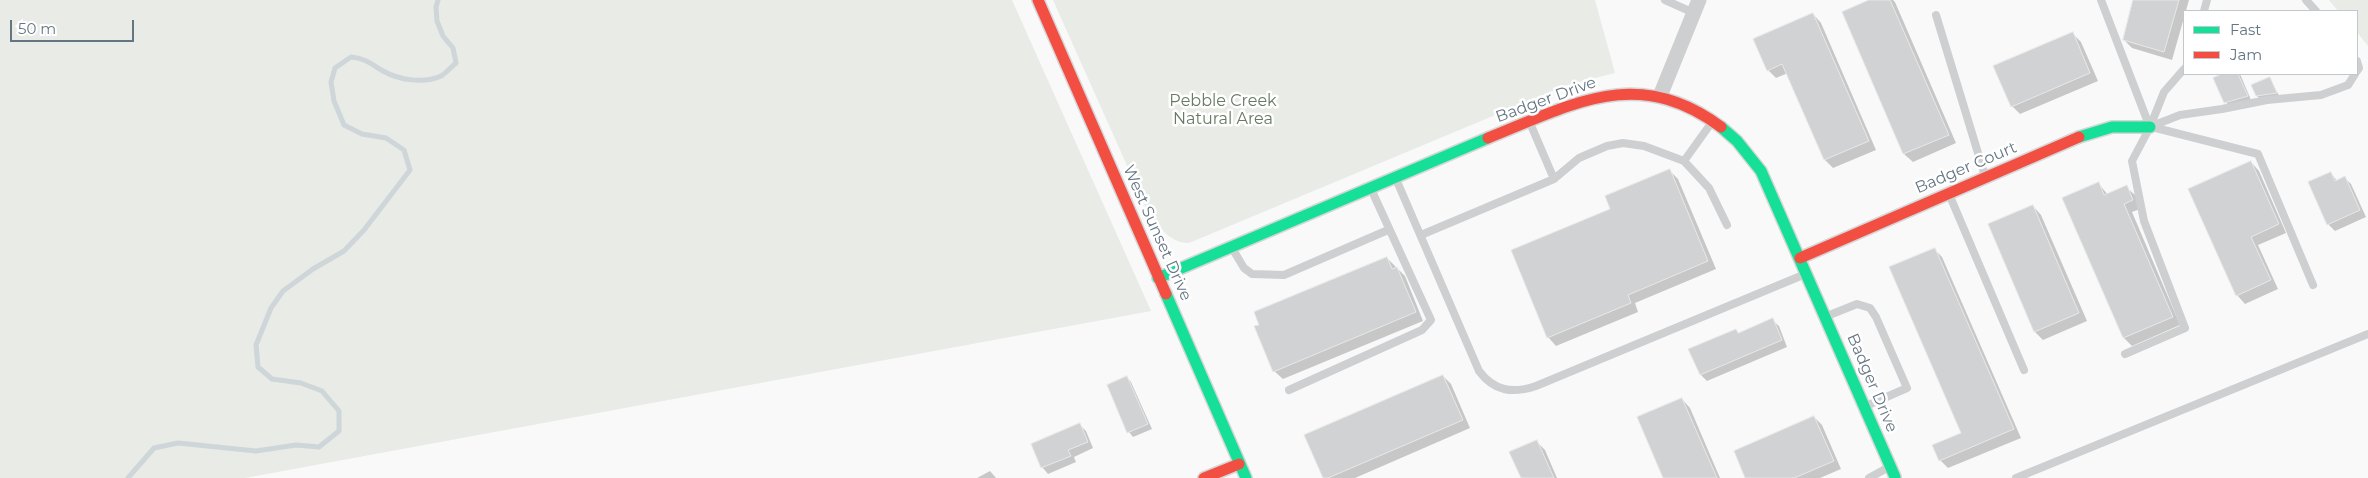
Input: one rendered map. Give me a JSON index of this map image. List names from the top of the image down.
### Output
{
  "streets": {
    "street": ["Badger Drive", "Badger Court", "West Sunset Drive"]
  },
  "crossings": [
    ["Badger Drive", "Badger Court"],
    ["Badger Drive", "West Sunset Drive"]
  ],
  "parks": ["Pebble Creek Natural Area"],
  "legend": ["Fast", "Jam"],
  "scale_bar": "50 m"
}
